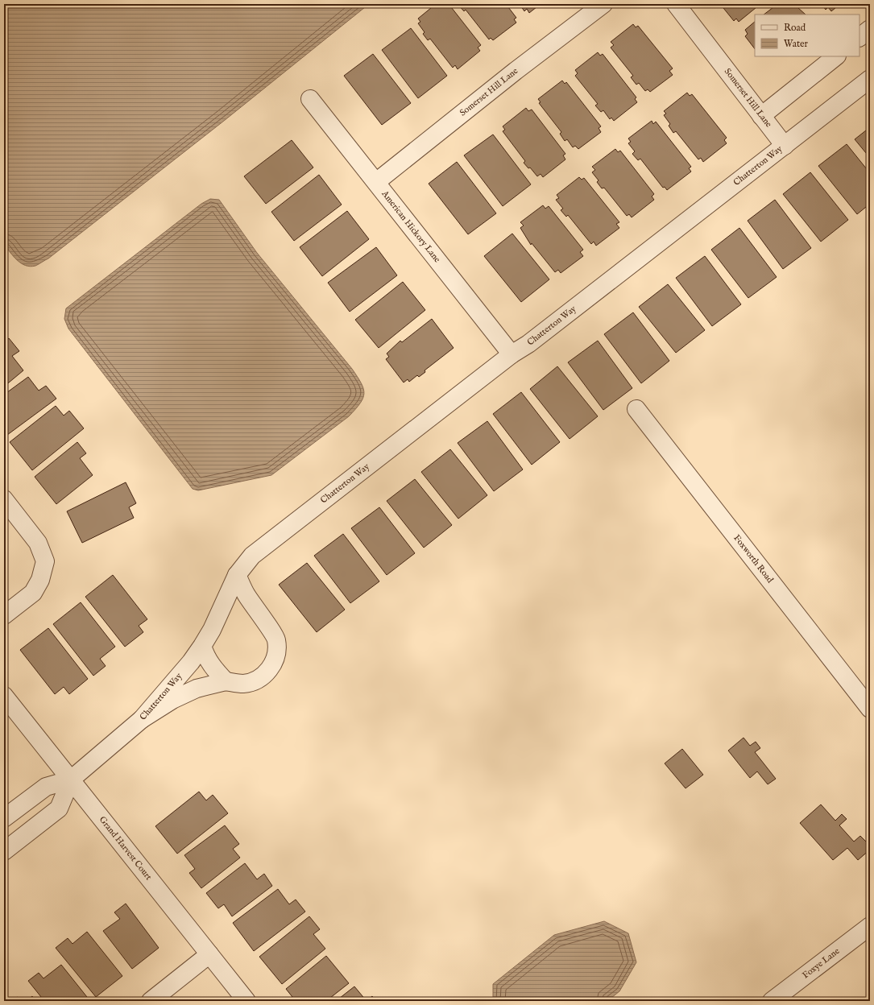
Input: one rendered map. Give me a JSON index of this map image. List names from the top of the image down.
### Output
{
  "streets": {
    "street": [
      "Somerset Hill Lane",
      "Chatterton Way",
      "American Hickory Lane",
      "Foxworth Road",
      "Grand Harvest Court",
      "Foxye Lane"
    ]
  },
  "crossings": [
    ["Somerset Hill Lane", "Chatterton Way"],
    ["Somerset Hill Lane", "American Hickory Lane"],
    ["Chatterton Way", "American Hickory Lane"]
  ],
  "legend": ["Road", "Water"]
}
